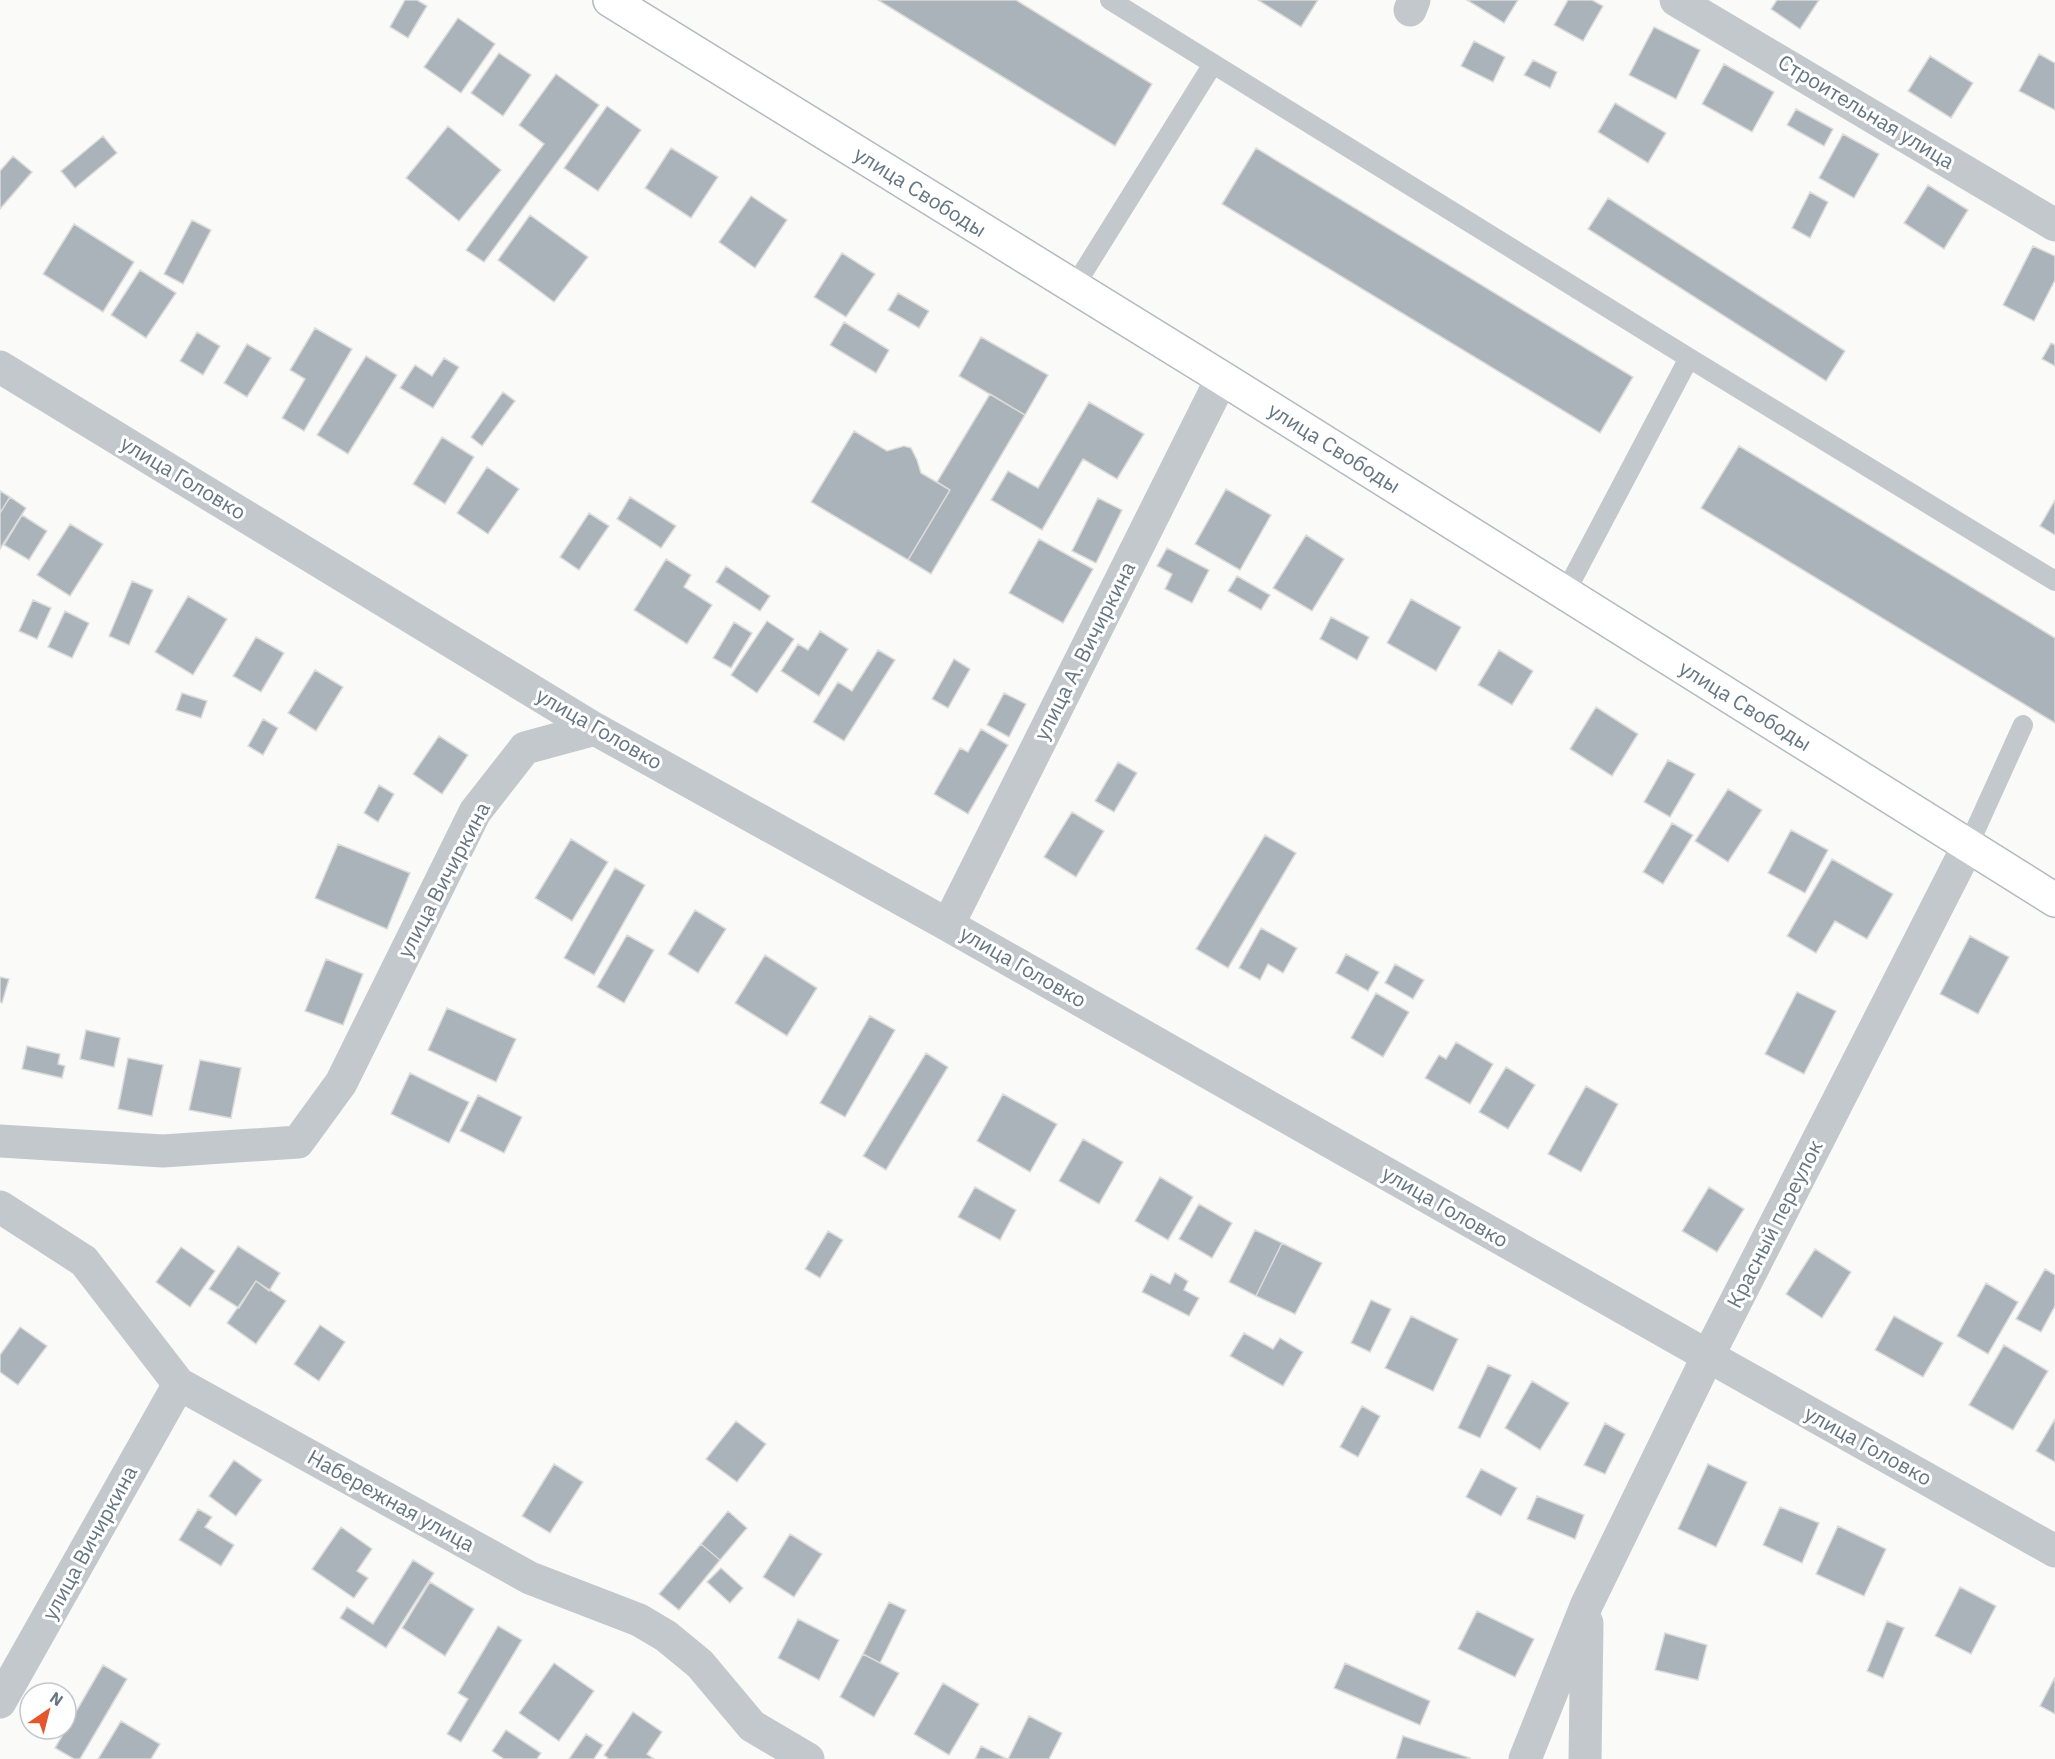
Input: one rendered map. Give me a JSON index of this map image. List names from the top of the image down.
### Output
{
  "streets": {
    "main road": ["улица Свободы"],
    "street": [
      "Строительная улица",
      "улица Головко",
      "улица А. Вичиркина",
      "улица Вичиркина",
      "Красный переулок",
      "Набережная улица"
    ]
  },
  "crossings": [
    ["улица Свободы", "улица А. Вичиркина"],
    ["улица Свободы", "Красный переулок"],
    ["улица Головко", "улица А. Вичиркина"],
    ["улица Головко", "улица Вичиркина"],
    ["улица Головко", "Красный переулок"],
    ["улица Вичиркина", "Набережная улица"]
  ],
  "north": "top right"
}
